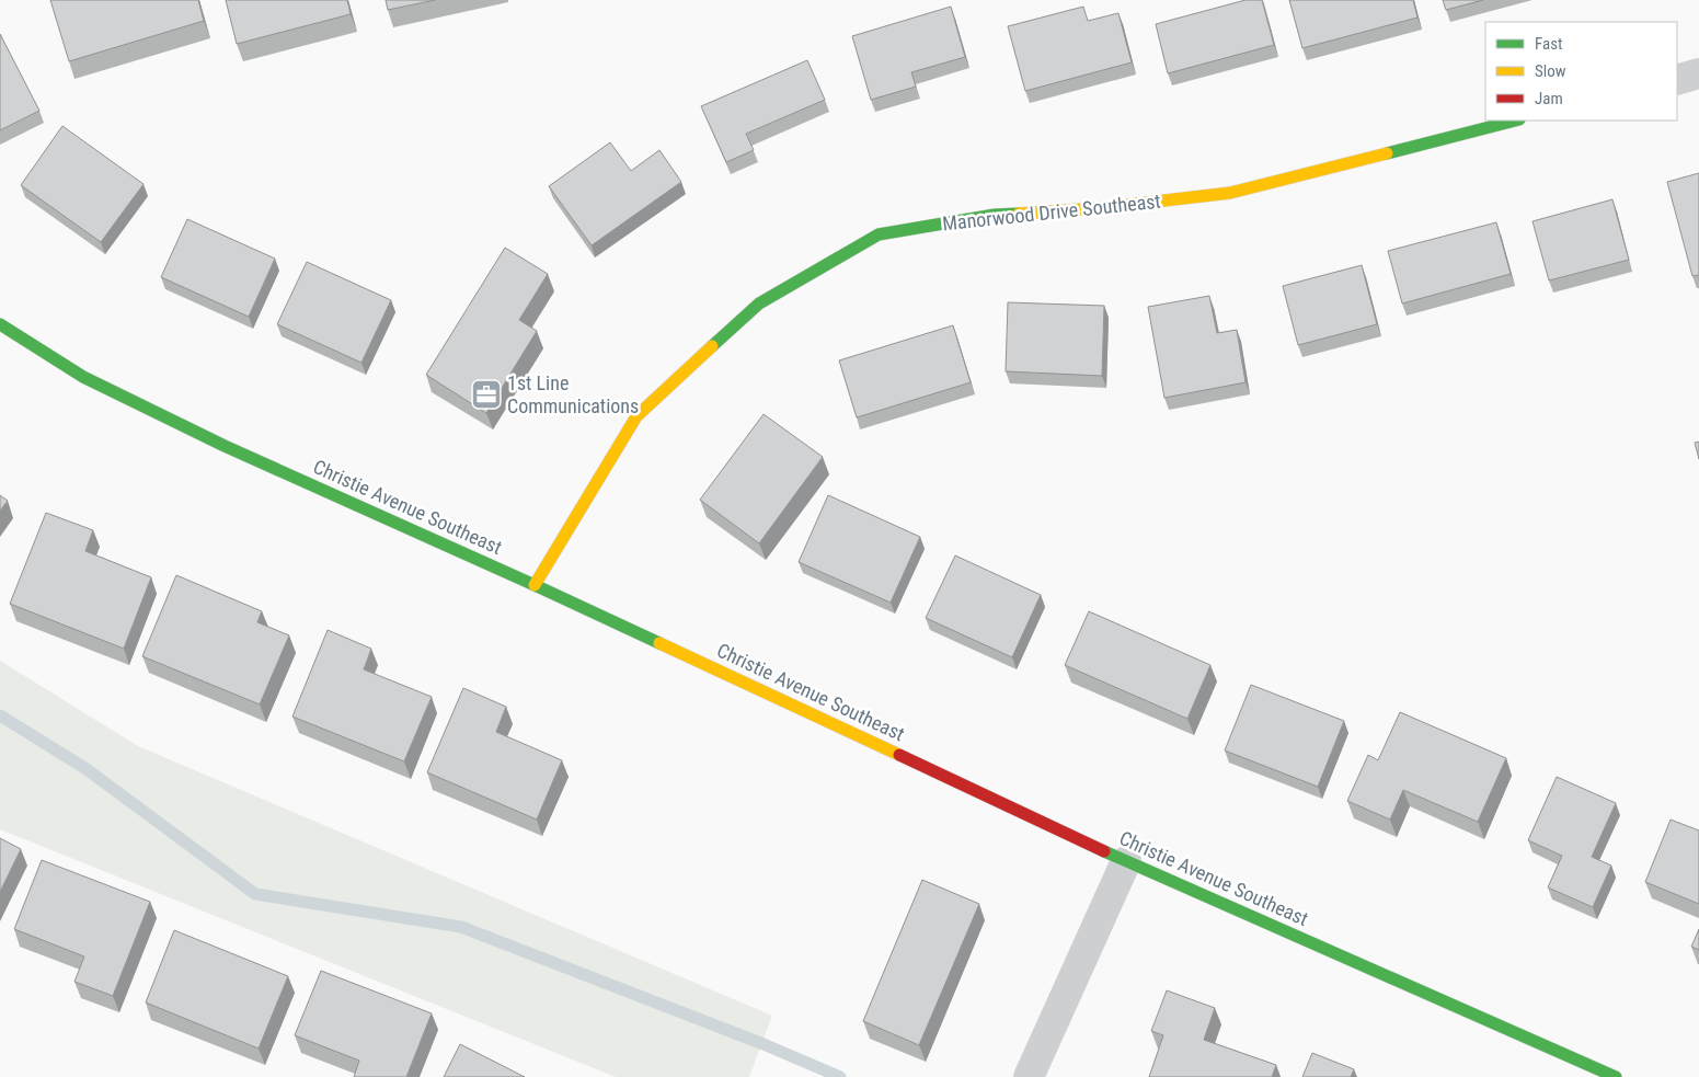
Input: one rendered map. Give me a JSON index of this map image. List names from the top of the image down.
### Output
{
  "streets": {
    "street": ["Manorwood Drive Southeast", "Christie Avenue Southeast"]
  },
  "crossings": [
    ["Manorwood Drive Southeast", "Christie Avenue Southeast"]
  ],
  "places": {
    "office": ["1st Line Communications"]
  },
  "legend": ["Fast", "Slow", "Jam"]
}
